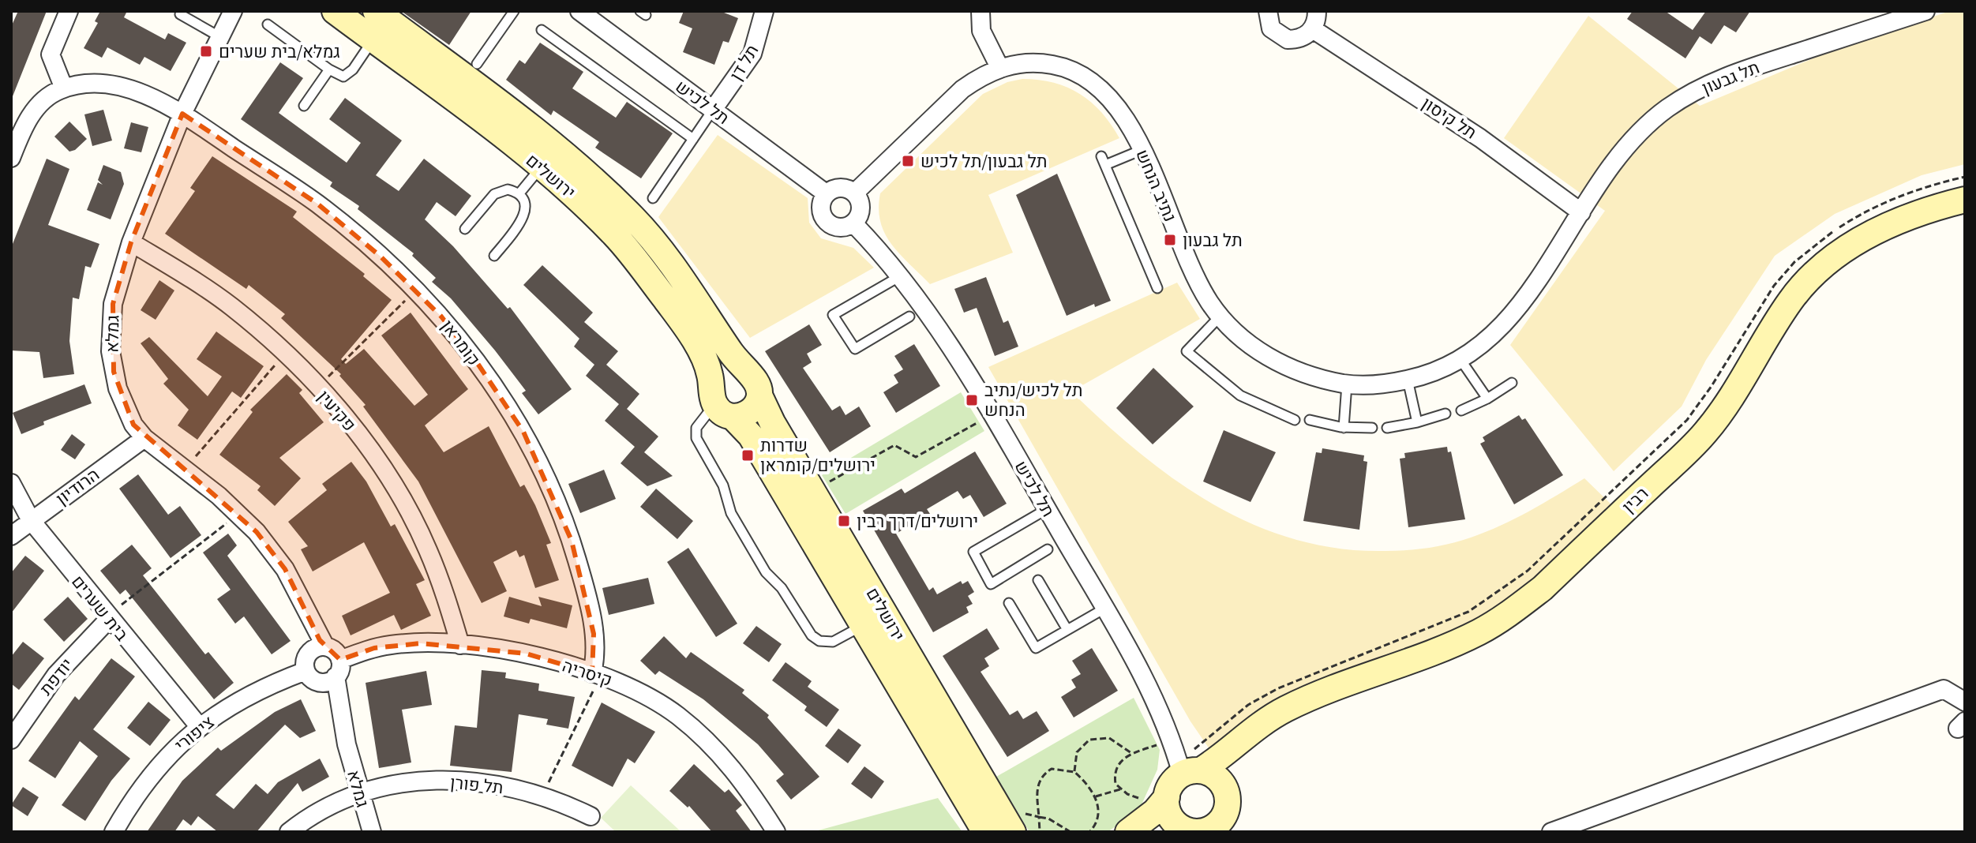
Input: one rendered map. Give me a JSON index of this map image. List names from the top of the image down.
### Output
{
  "streets": {
    "main road": ["ירושלים", "רבין"],
    "street": [
      "תל דן",
      "תל גבעון",
      "תל לכיש",
      "תל קיסון",
      "נתיב הנחש",
      "גמלא",
      "קומראן",
      "פקיעין",
      "הרודיון",
      "בית שערים",
      "קיסריה",
      "יודפת",
      "ציפורי",
      "תל פורן"
    ]
  },
  "crossings": [
    ["תל דן", "תל לכיש"],
    ["תל גבעון", "תל קיסון"],
    ["תל גבעון", "נתיב הנחש"],
    ["תל לכיש", "נתיב הנחש"],
    ["תל לכיש", "רבין"],
    ["תל קיסון", "נתיב הנחש"],
    ["גמלא", "קומראן"],
    ["גמלא", "פקיעין"],
    ["גמלא", "הרודיון"],
    ["גמלא", "קיסריה"],
    ["גמלא", "ציפורי"],
    ["גמלא", "תל פורן"],
    ["קומראן", "קיסריה"],
    ["פקיעין", "קיסריה"],
    ["הרודיון", "בית שערים"],
    ["בית שערים", "יודפת"],
    ["בית שערים", "ציפורי"],
    ["קיסריה", "ציפורי"]
  ],
  "places": {
    "transit": [
      "גמלא/בית שערים",
      "תל גבעון/תל לכיש",
      "תל גבעון",
      "תל לכיש/נתיב הנחש",
      "שדרות ירושלים/קומראן",
      "ירושלים/דרך רבין"
    ]
  }
}
